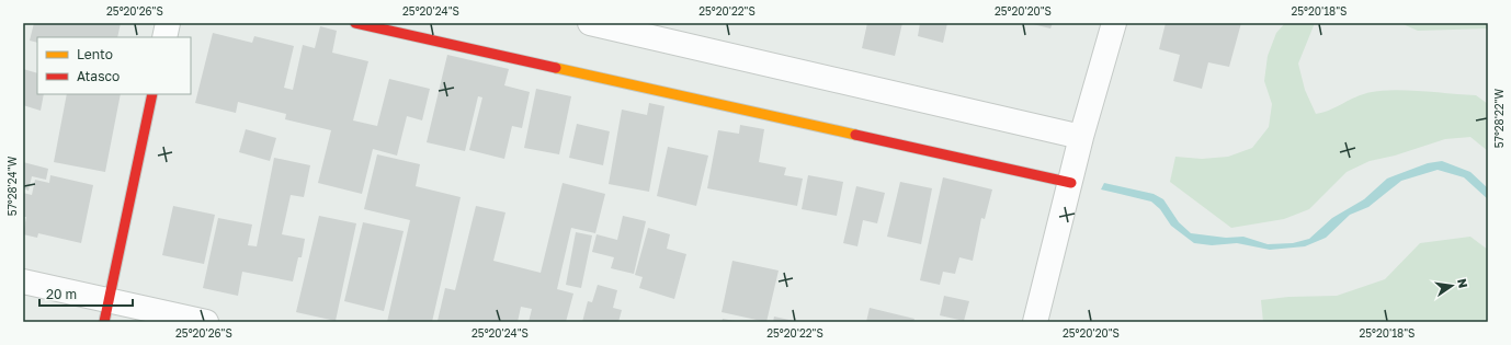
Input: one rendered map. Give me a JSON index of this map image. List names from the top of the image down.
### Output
{
  "legend": ["Lento", "Atasco"],
  "scale_bar": "20 m",
  "north": "right",
  "coordinates": [
    "25°20'26\"S",
    "25°20'24\"S",
    "25°20'22\"S",
    "25°20'20\"S",
    "25°20'18\"S",
    "57°28'22\"W",
    "57°28'24\"W"
  ]
}
